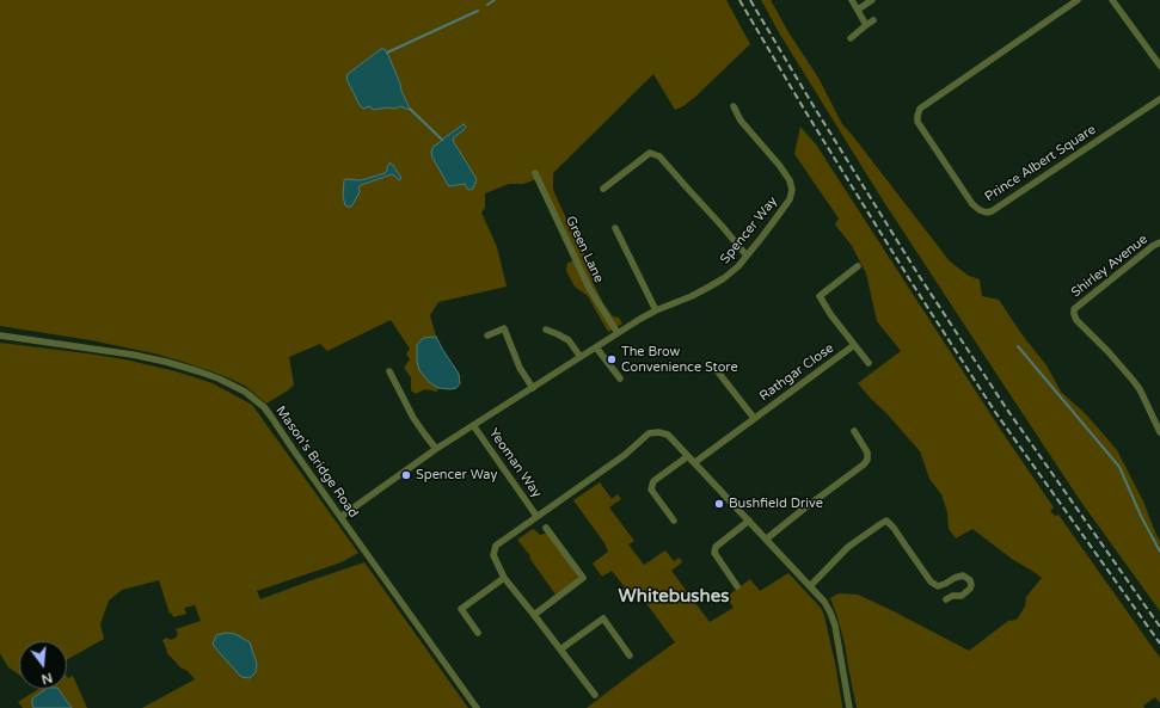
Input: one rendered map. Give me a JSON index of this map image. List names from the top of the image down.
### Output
{
  "streets": {
    "street": [
      "Prince Albert Square",
      "Spencer Way",
      "Green Lane",
      "Shirley Avenue",
      "Rathgar Close",
      "Mason's Bridge Road",
      "Yeoman Way"
    ]
  },
  "crossings": [
    ["Spencer Way", "Green Lane"],
    ["Spencer Way", "Mason's Bridge Road"],
    ["Spencer Way", "Yeoman Way"]
  ],
  "districts": ["Whitebushes"],
  "places": ["The Brow Convenience Store", "Spencer Way", "Bushfield Drive"],
  "north": "bottom"
}
